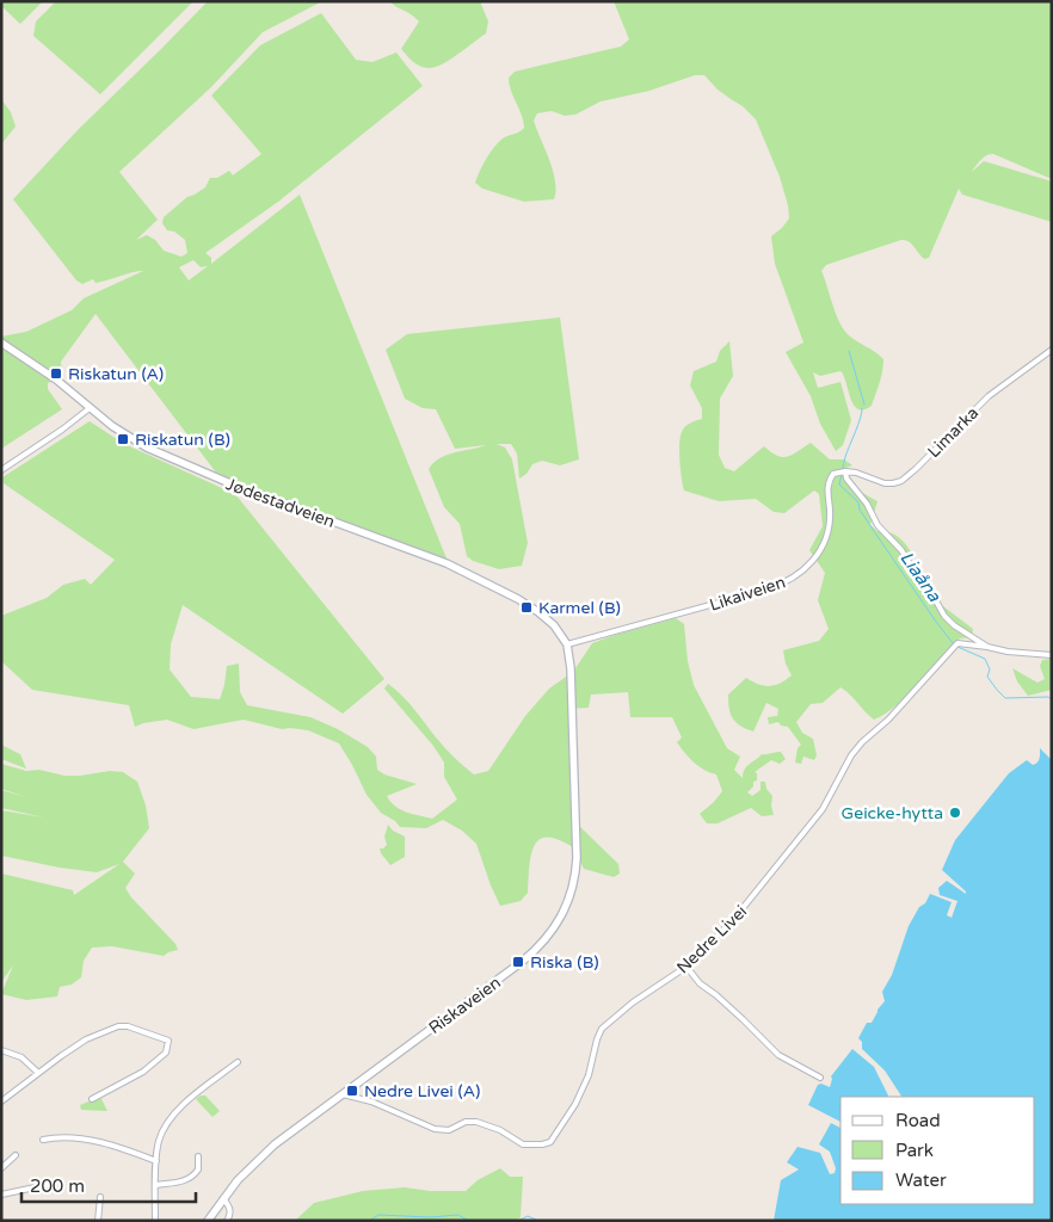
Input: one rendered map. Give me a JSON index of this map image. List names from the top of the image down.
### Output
{
  "streets": {
    "main road": ["Jødestadveien", "Riskaveien"],
    "street": ["Limarka", "Likaiveien", "Nedre Livei"]
  },
  "crossings": [
    ["Limarka", "Likaiveien"],
    ["Jødestadveien", "Likaiveien"],
    ["Jødestadveien", "Riskaveien"],
    ["Likaiveien", "Riskaveien"],
    ["Nedre Livei", "Riskaveien"]
  ],
  "water": ["Liaåna"],
  "places": {
    "transit": [
      "Riskatun (A)",
      "Riskatun (B)",
      "Karmel (B)",
      "Riska (B)",
      "Nedre Livei (A)"
    ],
    "other": ["Geicke-hytta"]
  },
  "legend": ["Road", "Park", "Water"],
  "scale_bar": "200 m"
}
